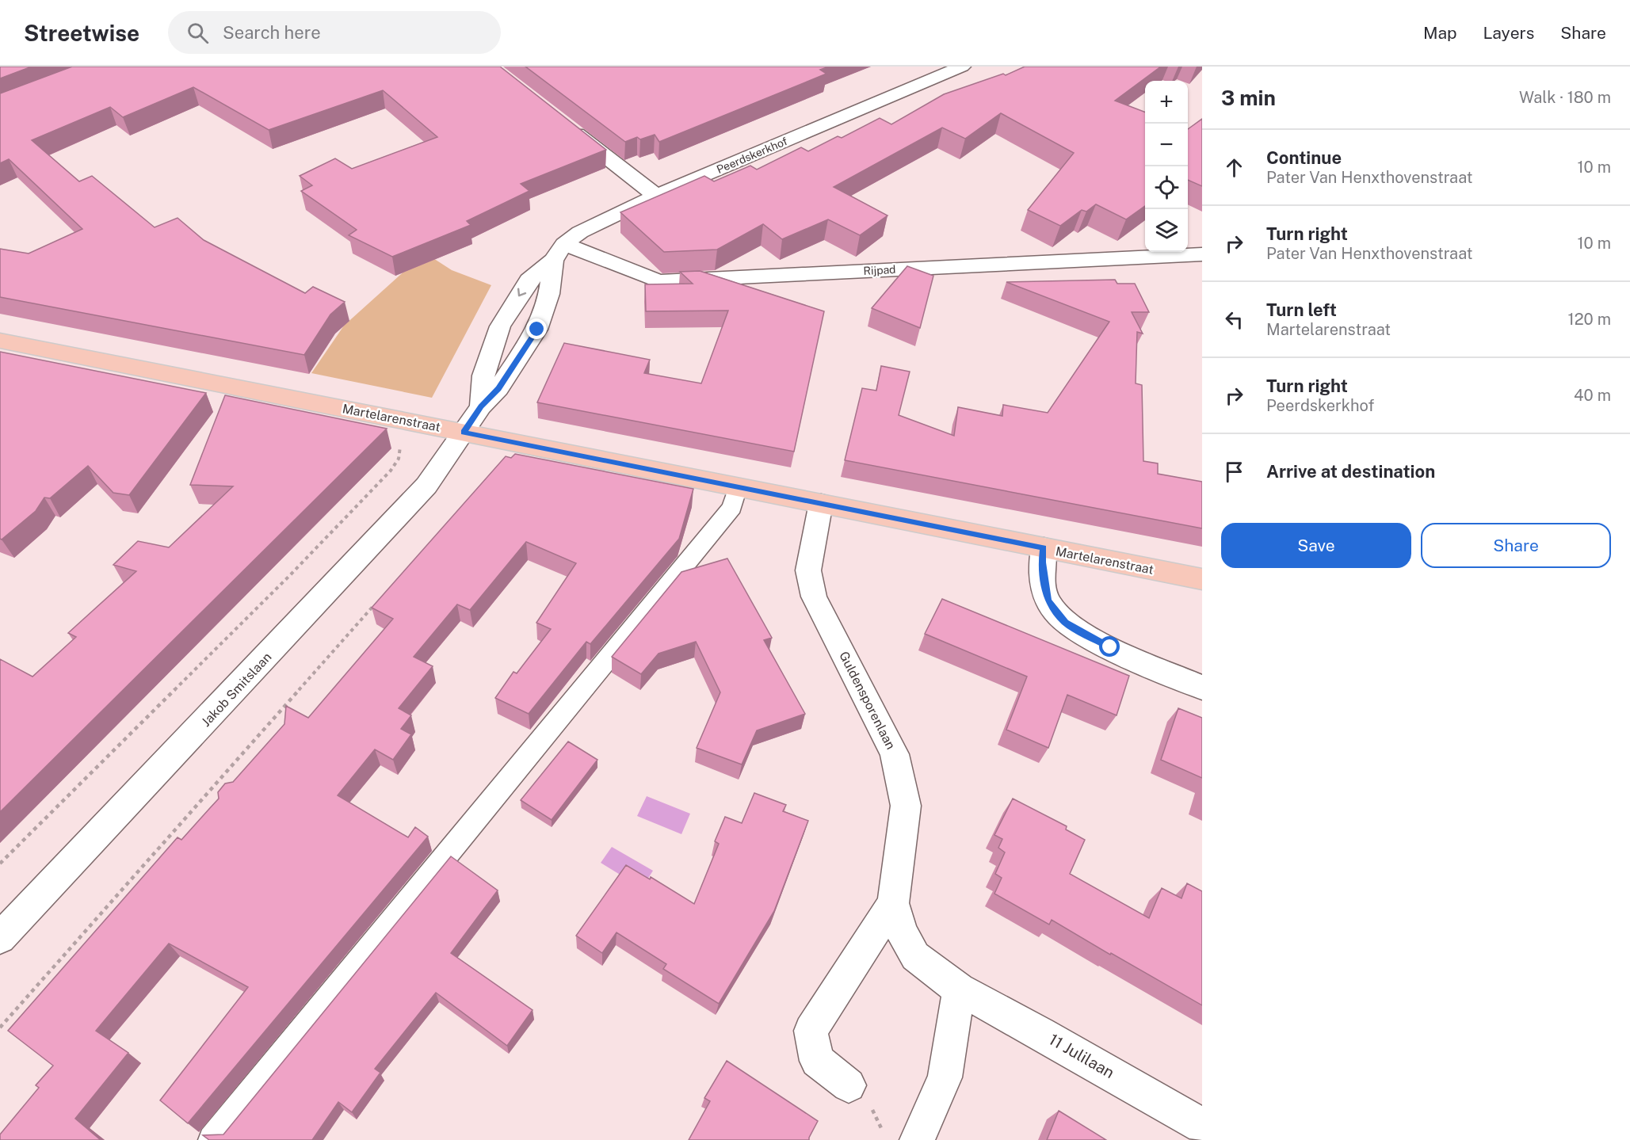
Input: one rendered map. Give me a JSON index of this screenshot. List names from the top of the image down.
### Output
{
  "streets": {
    "main road": ["Martelarenstraat"],
    "street": [
      "Peerdskerkhof",
      "Rijpad",
      "Jakob Smitslaan",
      "Guldensporenlaan",
      "11 Julilaan"
    ]
  },
  "crossings": [
    ["Peerdskerkhof", "Rijpad"],
    ["Martelarenstraat", "Jakob Smitslaan"],
    ["Martelarenstraat", "Guldensporenlaan"],
    ["Guldensporenlaan", "11 Julilaan"]
  ],
  "page": {
    "header": "Streetwise",
    "search": "Search here",
    "nav": ["Map", "Layers", "Share"],
    "heading": ["3 min", "Walk · 180 m"],
    "map_buttons": ["+", "−"],
    "list": [
      ["Continue", "Pater Van Henxthovenstraat", "10 m"],
      ["Turn right", "Pater Van Henxthovenstraat", "10 m"],
      ["Turn left", "Martelarenstraat", "120 m"],
      ["Turn right", "Peerdskerkhof", "40 m"],
      "Arrive at destination"
    ],
    "buttons": ["Save", "Share"]
  }
}
